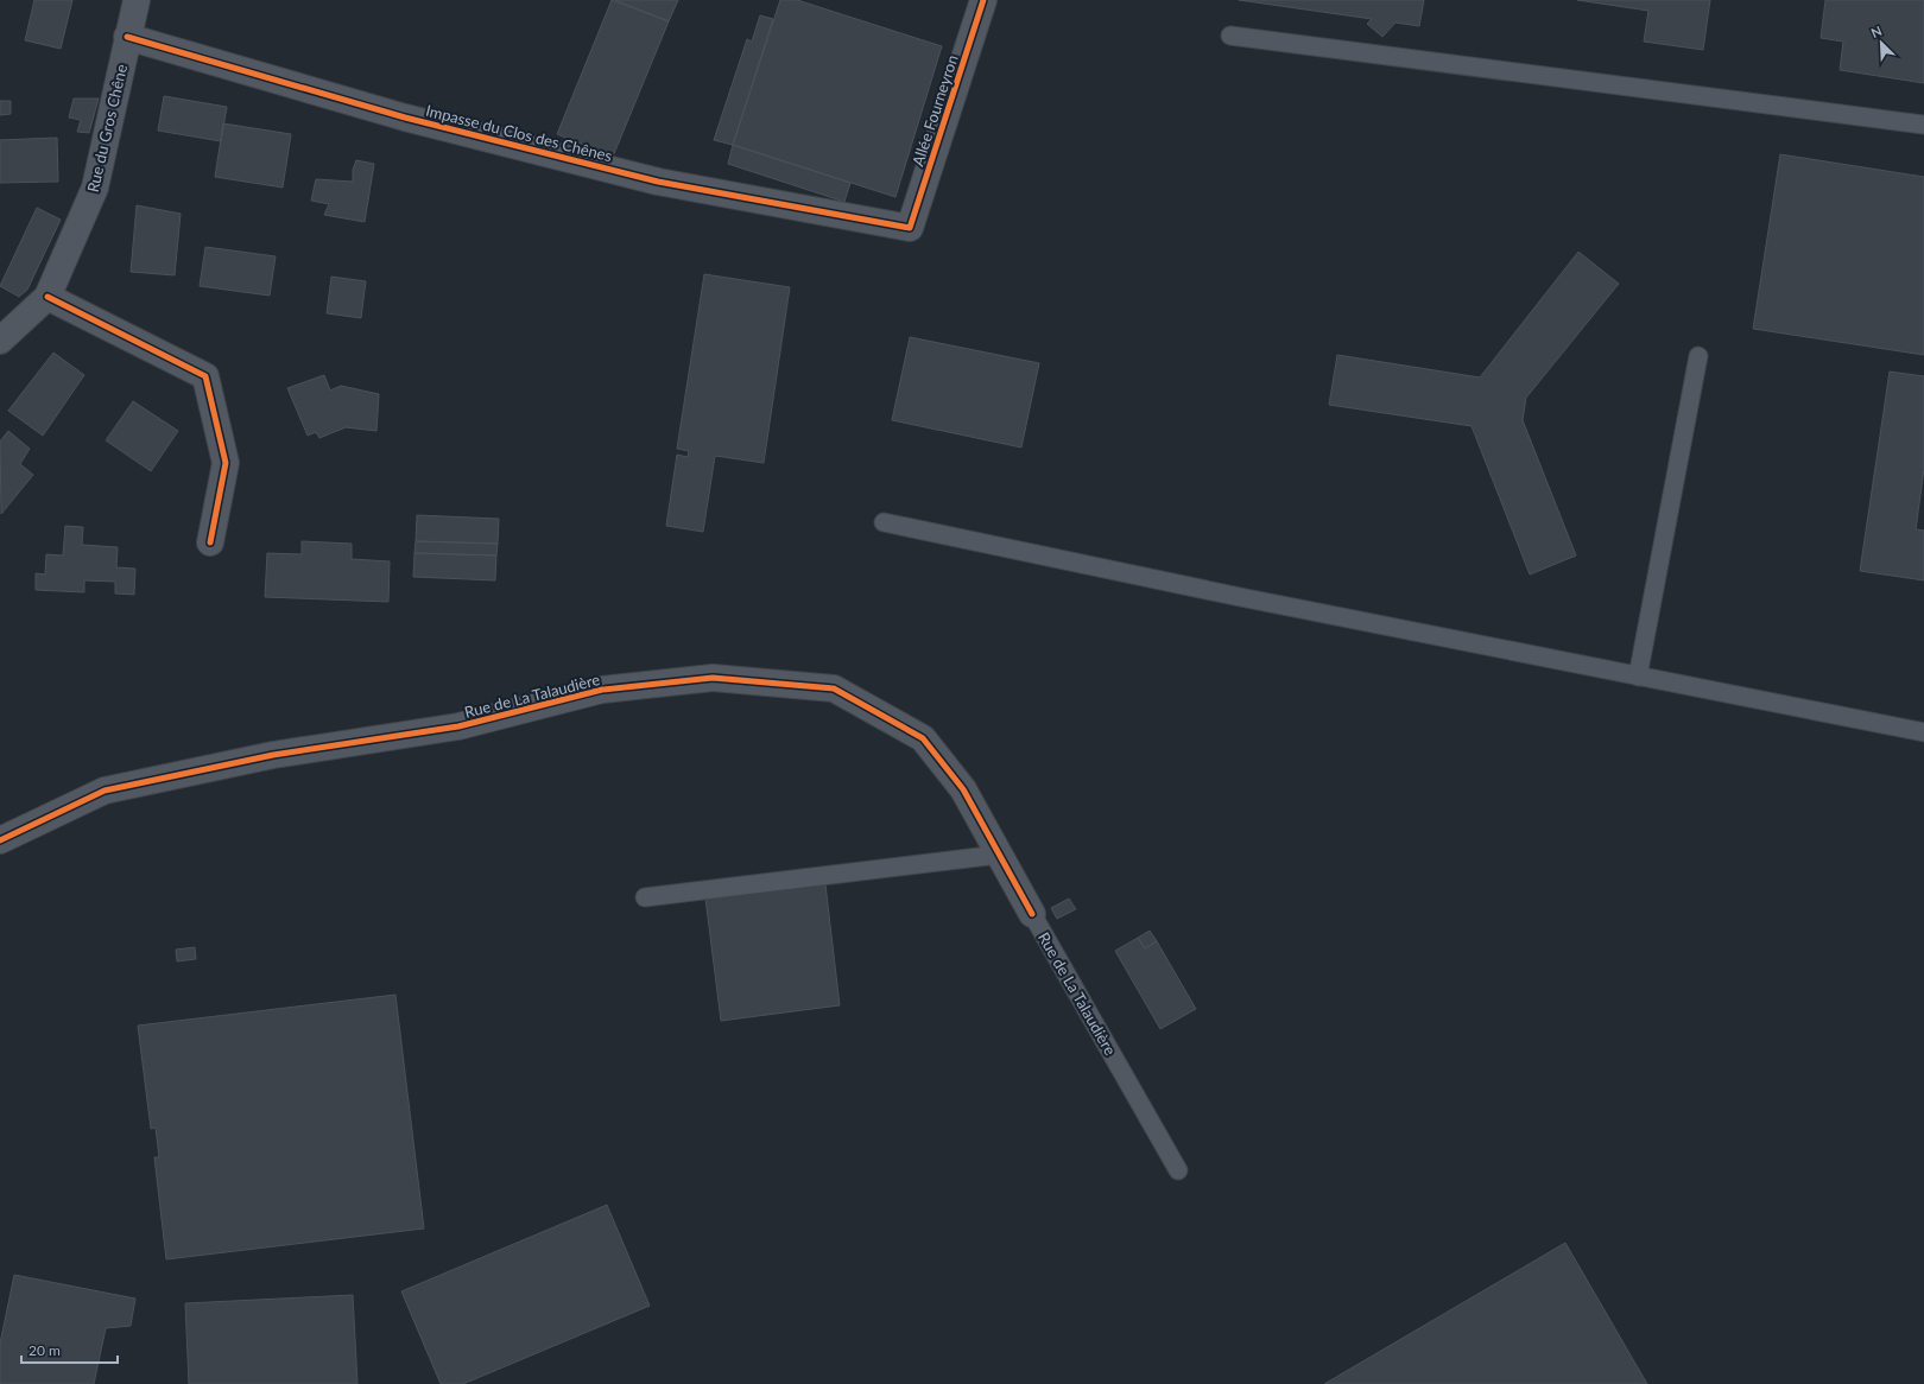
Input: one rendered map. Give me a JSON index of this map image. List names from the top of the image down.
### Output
{
  "streets": {
    "street": [
      "Allée Fourneyron",
      "Rue du Gros Chêne",
      "Impasse du Clos des Chênes",
      "Rue de La Talaudière"
    ]
  },
  "crossings": [
    ["Allée Fourneyron", "Impasse du Clos des Chênes"],
    ["Rue du Gros Chêne", "Impasse du Clos des Chênes"]
  ],
  "scale_bar": "20 m",
  "north": "top left"
}
